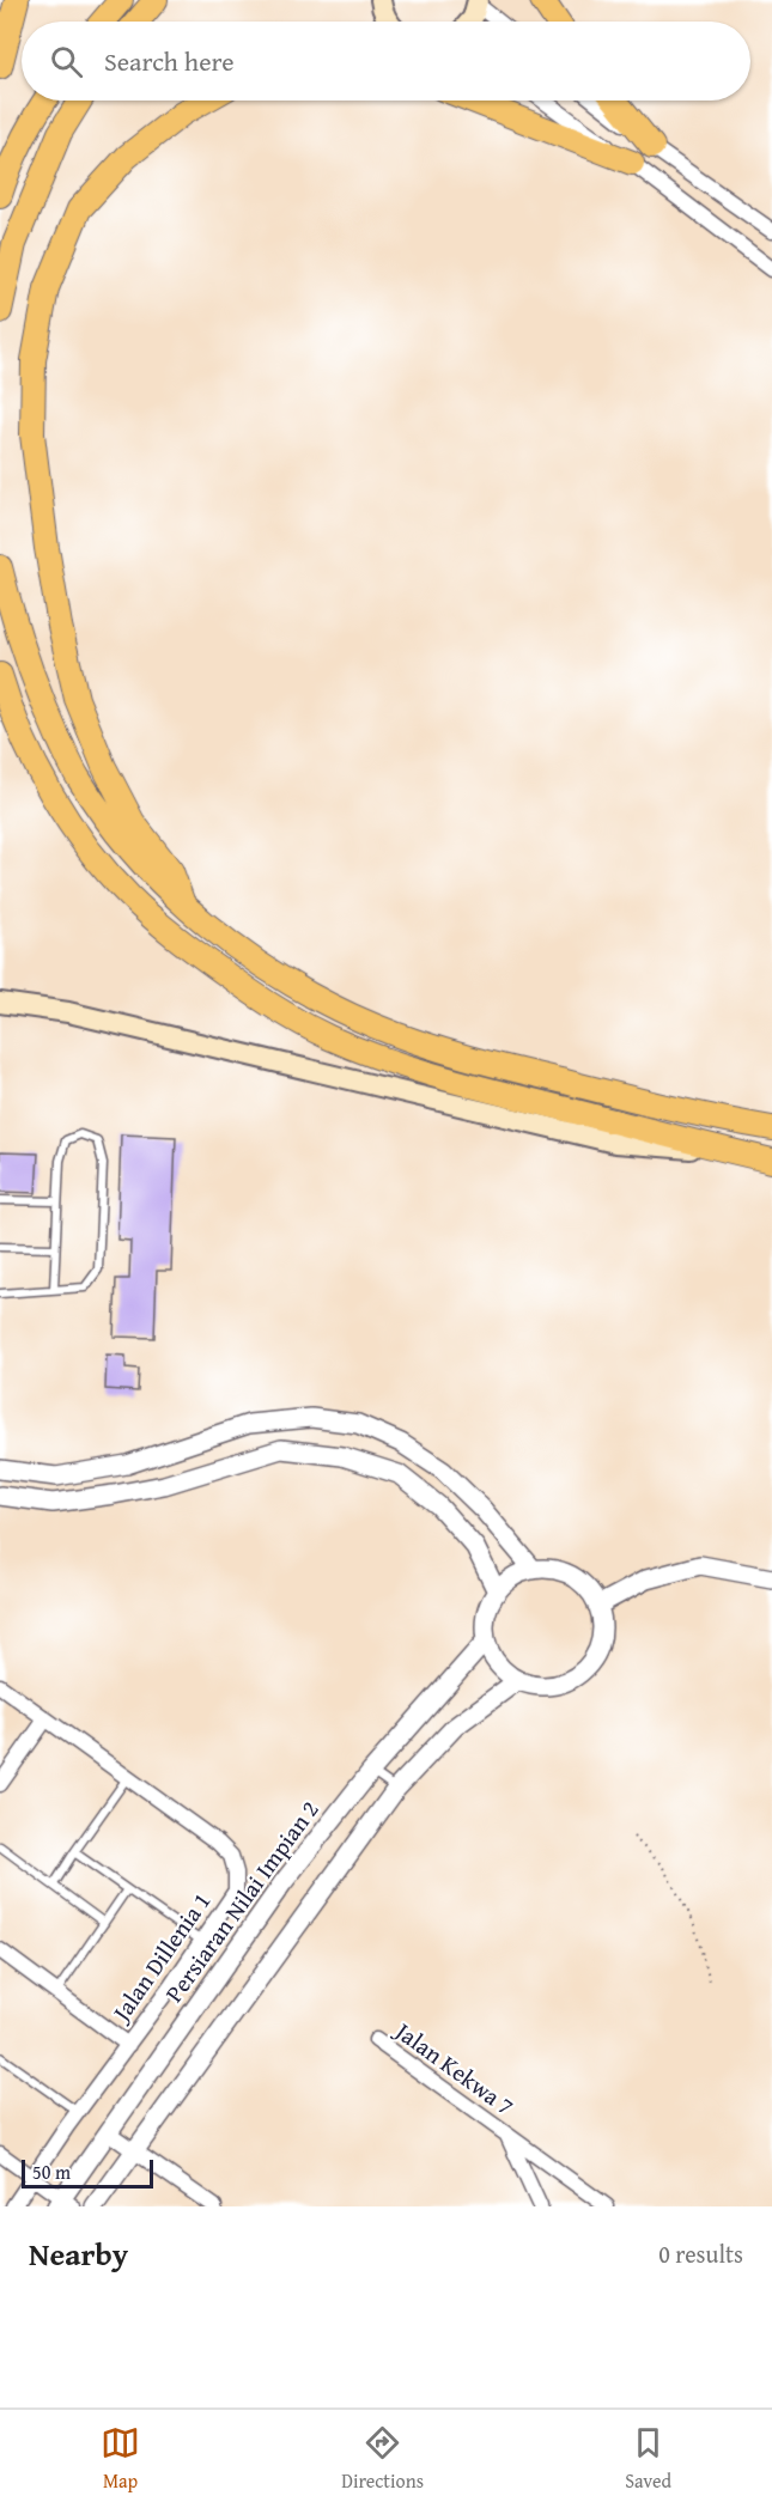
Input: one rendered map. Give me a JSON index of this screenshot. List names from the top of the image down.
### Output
{
  "streets": {
    "street": ["Persiaran Nilai Impian 2", "Jalan Dillenia 1", "Jalan Kekwa 7"]
  },
  "scale_bar": "50 m",
  "page": {
    "search": "Search here",
    "scale": "50 m",
    "heading": ["Nearby", "0 results"],
    "nav": ["Map", "Directions", "Saved"]
  }
}
